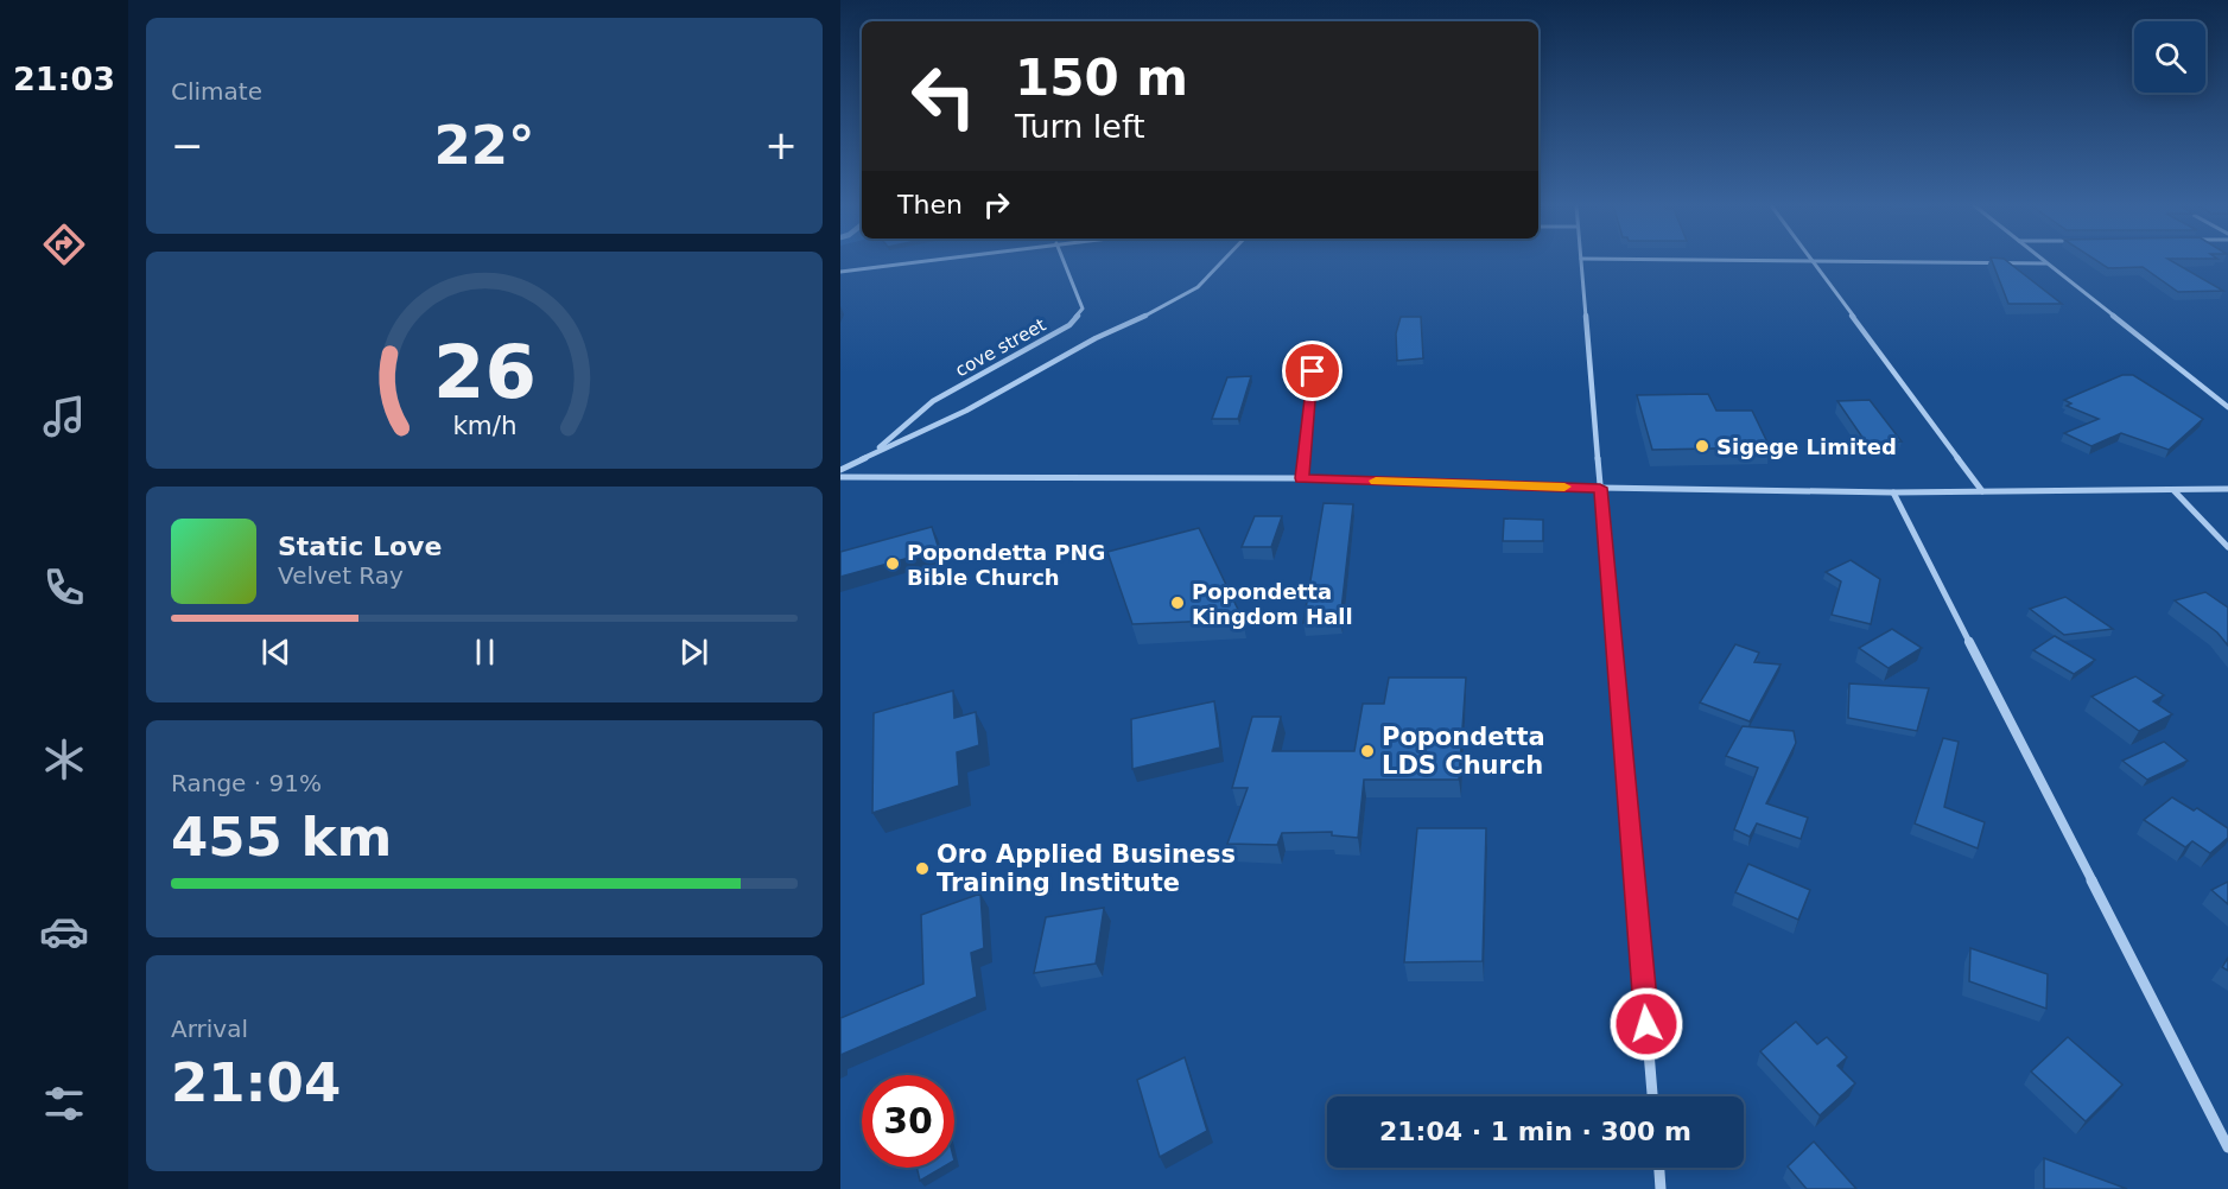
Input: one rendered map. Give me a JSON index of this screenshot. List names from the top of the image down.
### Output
{
  "streets": {
    "street": ["cove street"]
  },
  "places": [
    "Sigege Limited",
    "Popondetta PNG Bible Church",
    "Popondetta Kingdom Hall",
    "Popondetta LDS Church",
    "Oro Applied Business Training Institute"
  ],
  "page": {
    "tabs": "21:03",
    "tile": [
      "Climate",
      ["Range · 91%", "455 km"],
      ["Arrival", "21:04"]
    ],
    "turn": ["150 m", "Turn left"],
    "heat": ["−", "22°", "+"],
    "then": "Then",
    "song": ["Static Love", "Velvet Ray"],
    "limit": "30",
    "trip": "21:04 · 1 min · 300 m",
    "gauge": ["26", "km/h"]
  }
}
